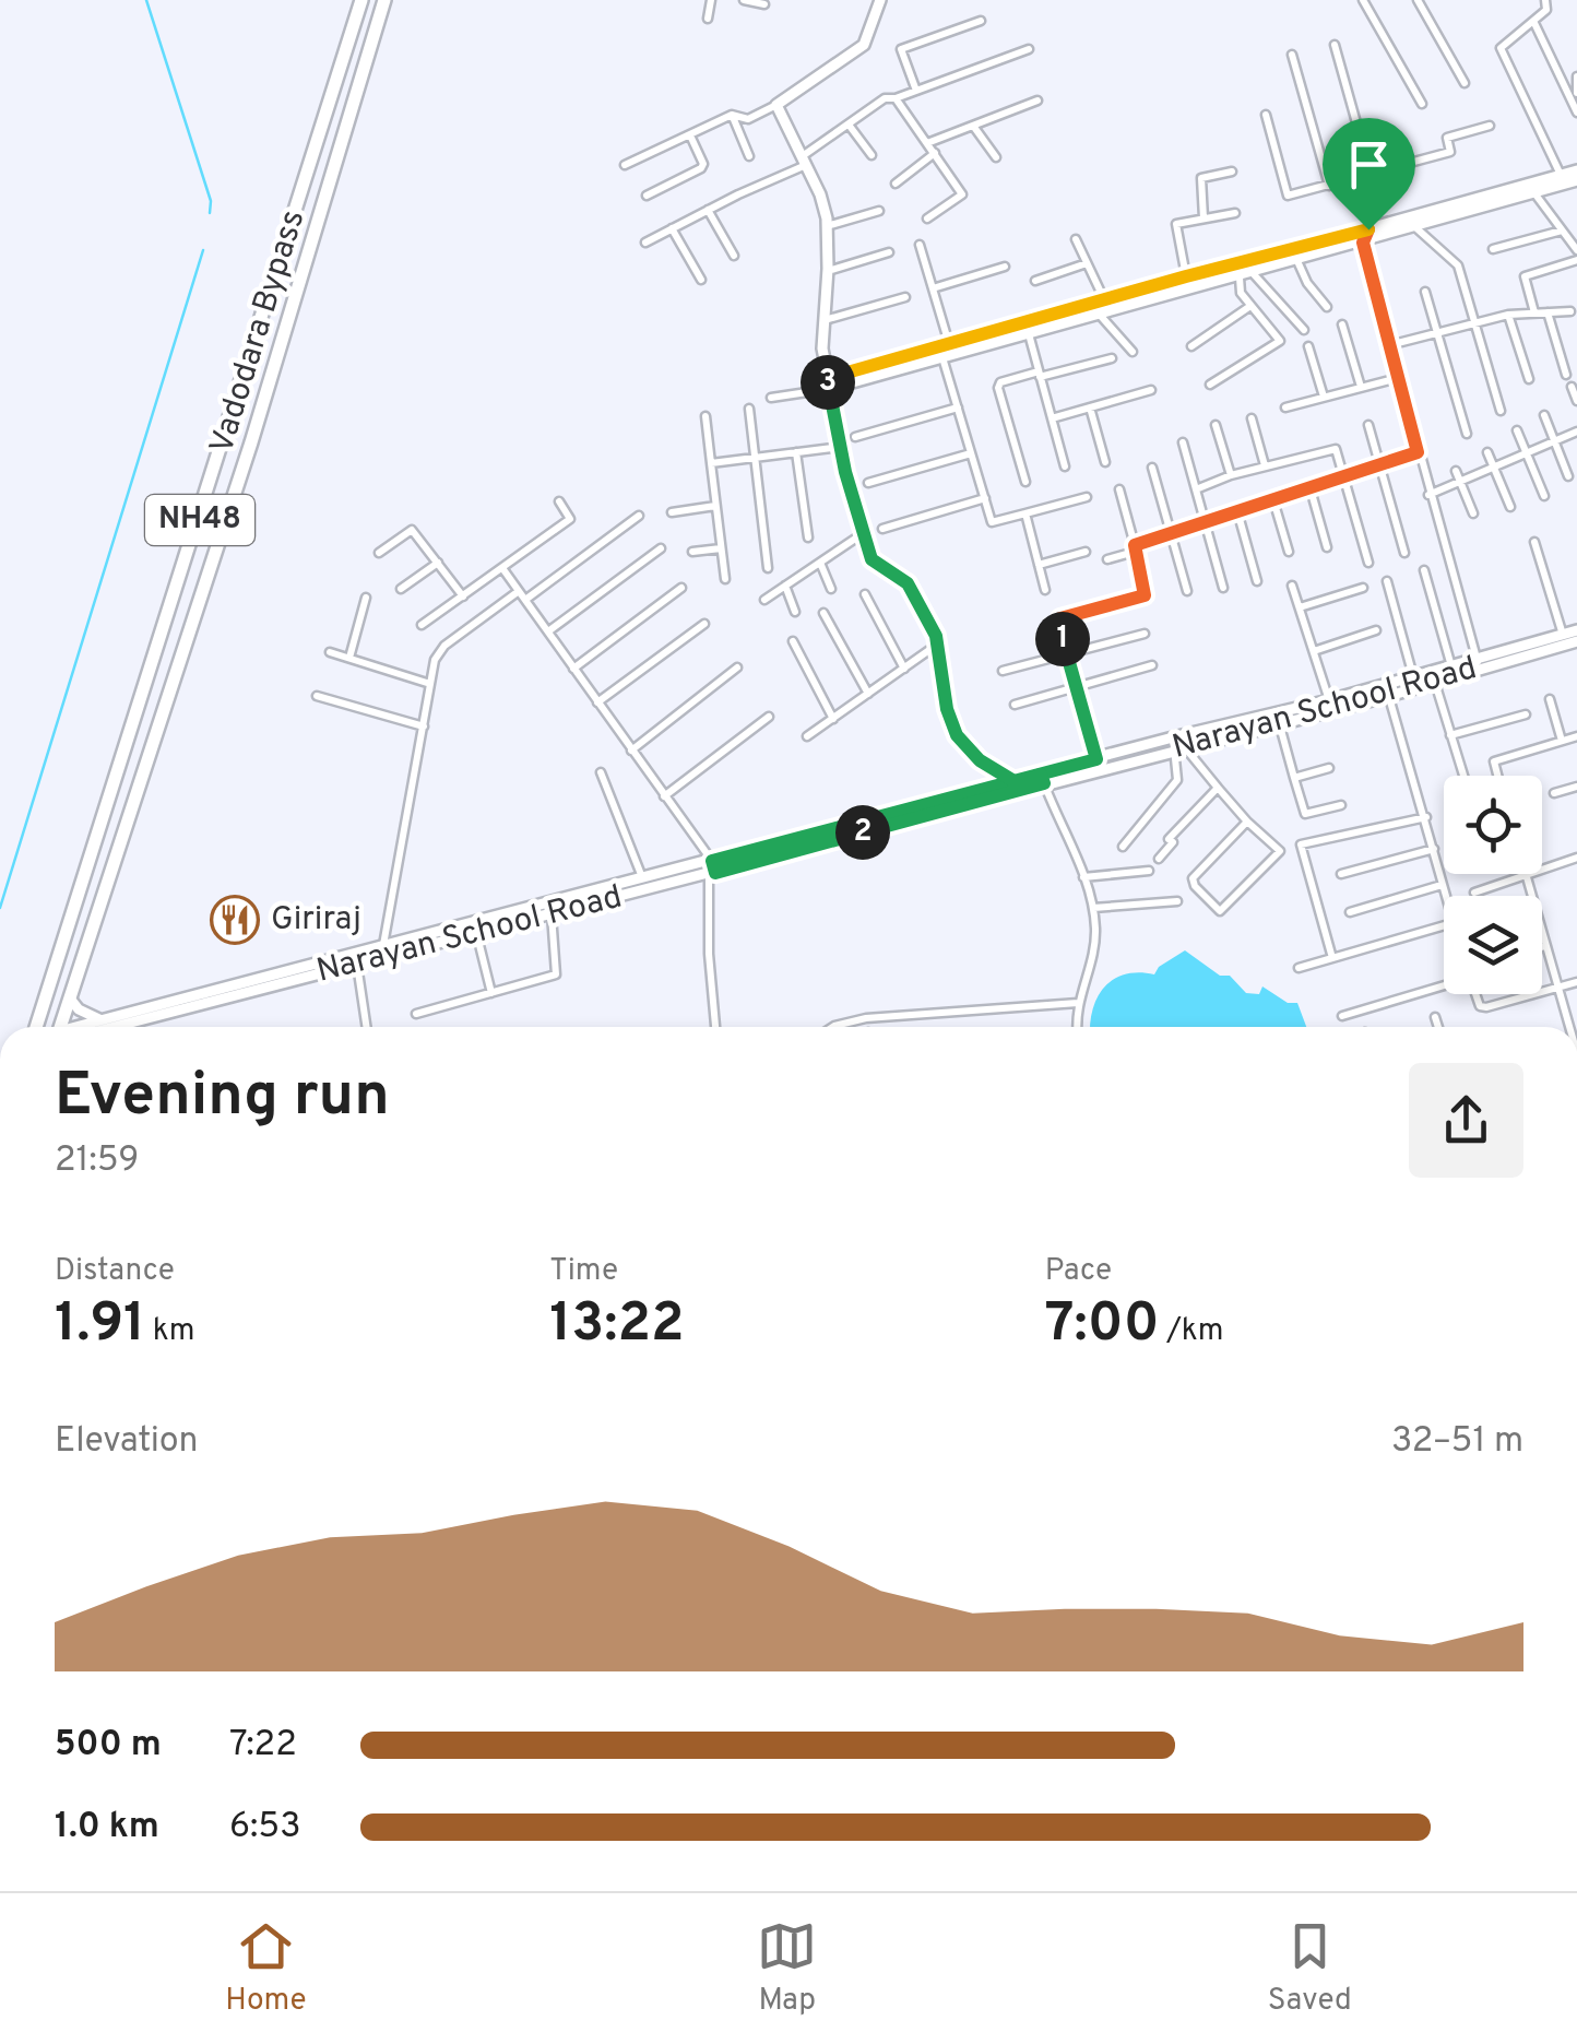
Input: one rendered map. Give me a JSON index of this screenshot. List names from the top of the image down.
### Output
{
  "streets": {
    "highway": ["Vadodara Bypass", "NH48"],
    "street": ["Narayan School Road"]
  },
  "places": {
    "restaurant": ["Giriraj"]
  },
  "page": {
    "pins": ["3", "1", "2"],
    "heading": ["Evening run", "21:59"],
    "stats": [
      ["Distance", "1.91 km"],
      ["Time", "13:22"],
      ["Pace", "7:00 /km"]
    ],
    "chart": ["Elevation", "32–51 m"],
    "list": [
      {
        "name": "500 m",
        "note": "7:22"
      },
      {
        "name": "1.0 km",
        "note": "6:53"
      }
    ],
    "tabs": ["Home", "Map", "Saved"]
  }
}
